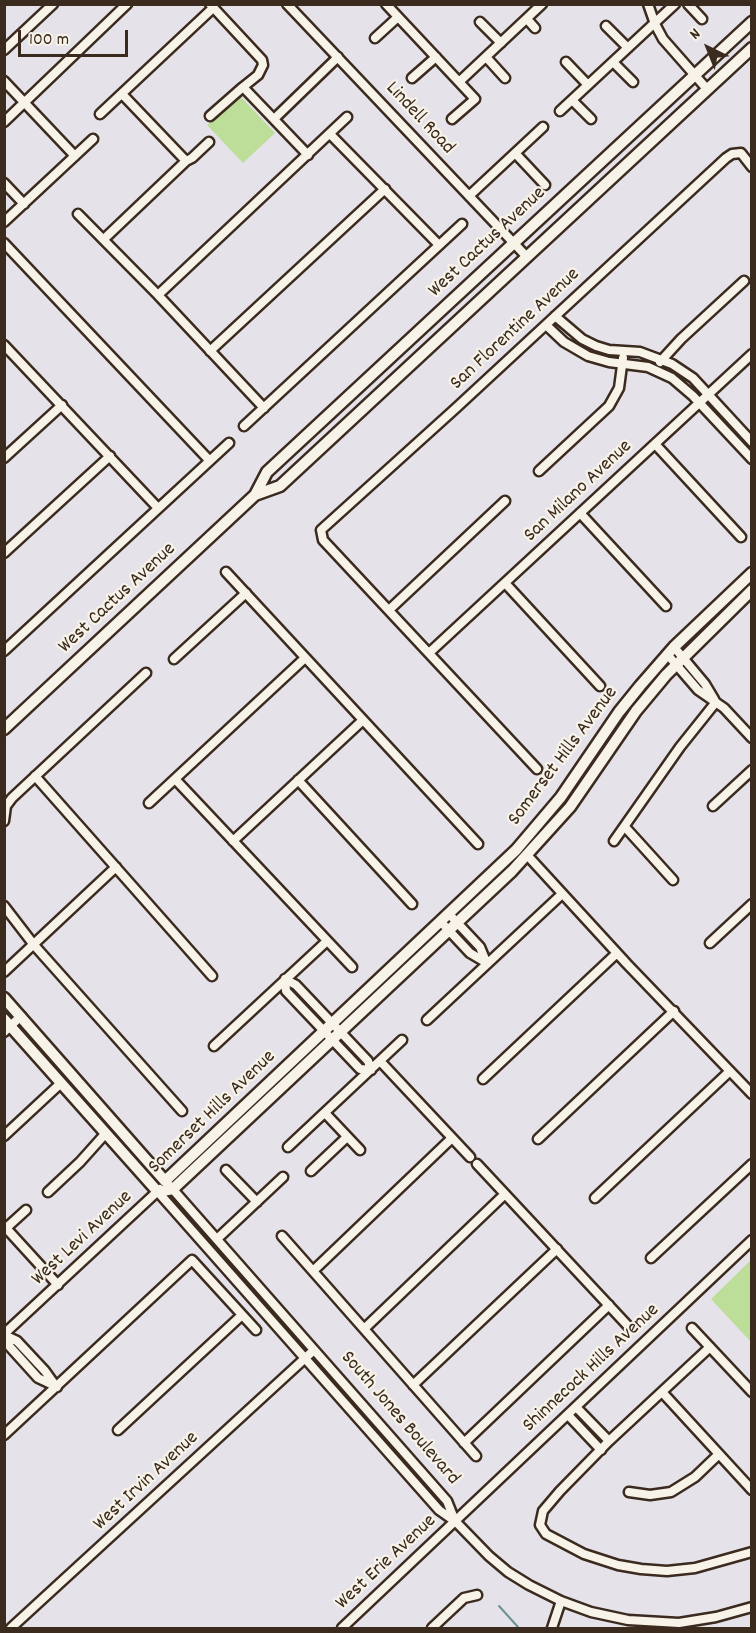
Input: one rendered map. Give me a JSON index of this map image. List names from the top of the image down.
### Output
{
  "streets": {
    "main road": ["West Cactus Avenue", "Somerset Hills Avenue", "South Jones Boulevard"],
    "street": [
      "Lindell Road",
      "San Florentine Avenue",
      "San Milano Avenue",
      "West Levi Avenue",
      "Shinnecock Hills Avenue",
      "West Irvin Avenue",
      "West Erie Avenue"
    ]
  },
  "crossings": [
    ["Lindell Road", "West Cactus Avenue"],
    ["Somerset Hills Avenue", "West Levi Avenue"],
    ["Somerset Hills Avenue", "South Jones Boulevard"],
    ["West Levi Avenue", "South Jones Boulevard"],
    ["Shinnecock Hills Avenue", "South Jones Boulevard"],
    ["Shinnecock Hills Avenue", "West Erie Avenue"],
    ["South Jones Boulevard", "West Irvin Avenue"],
    ["South Jones Boulevard", "West Erie Avenue"]
  ],
  "scale_bar": "100 m",
  "north": "top left"
}
